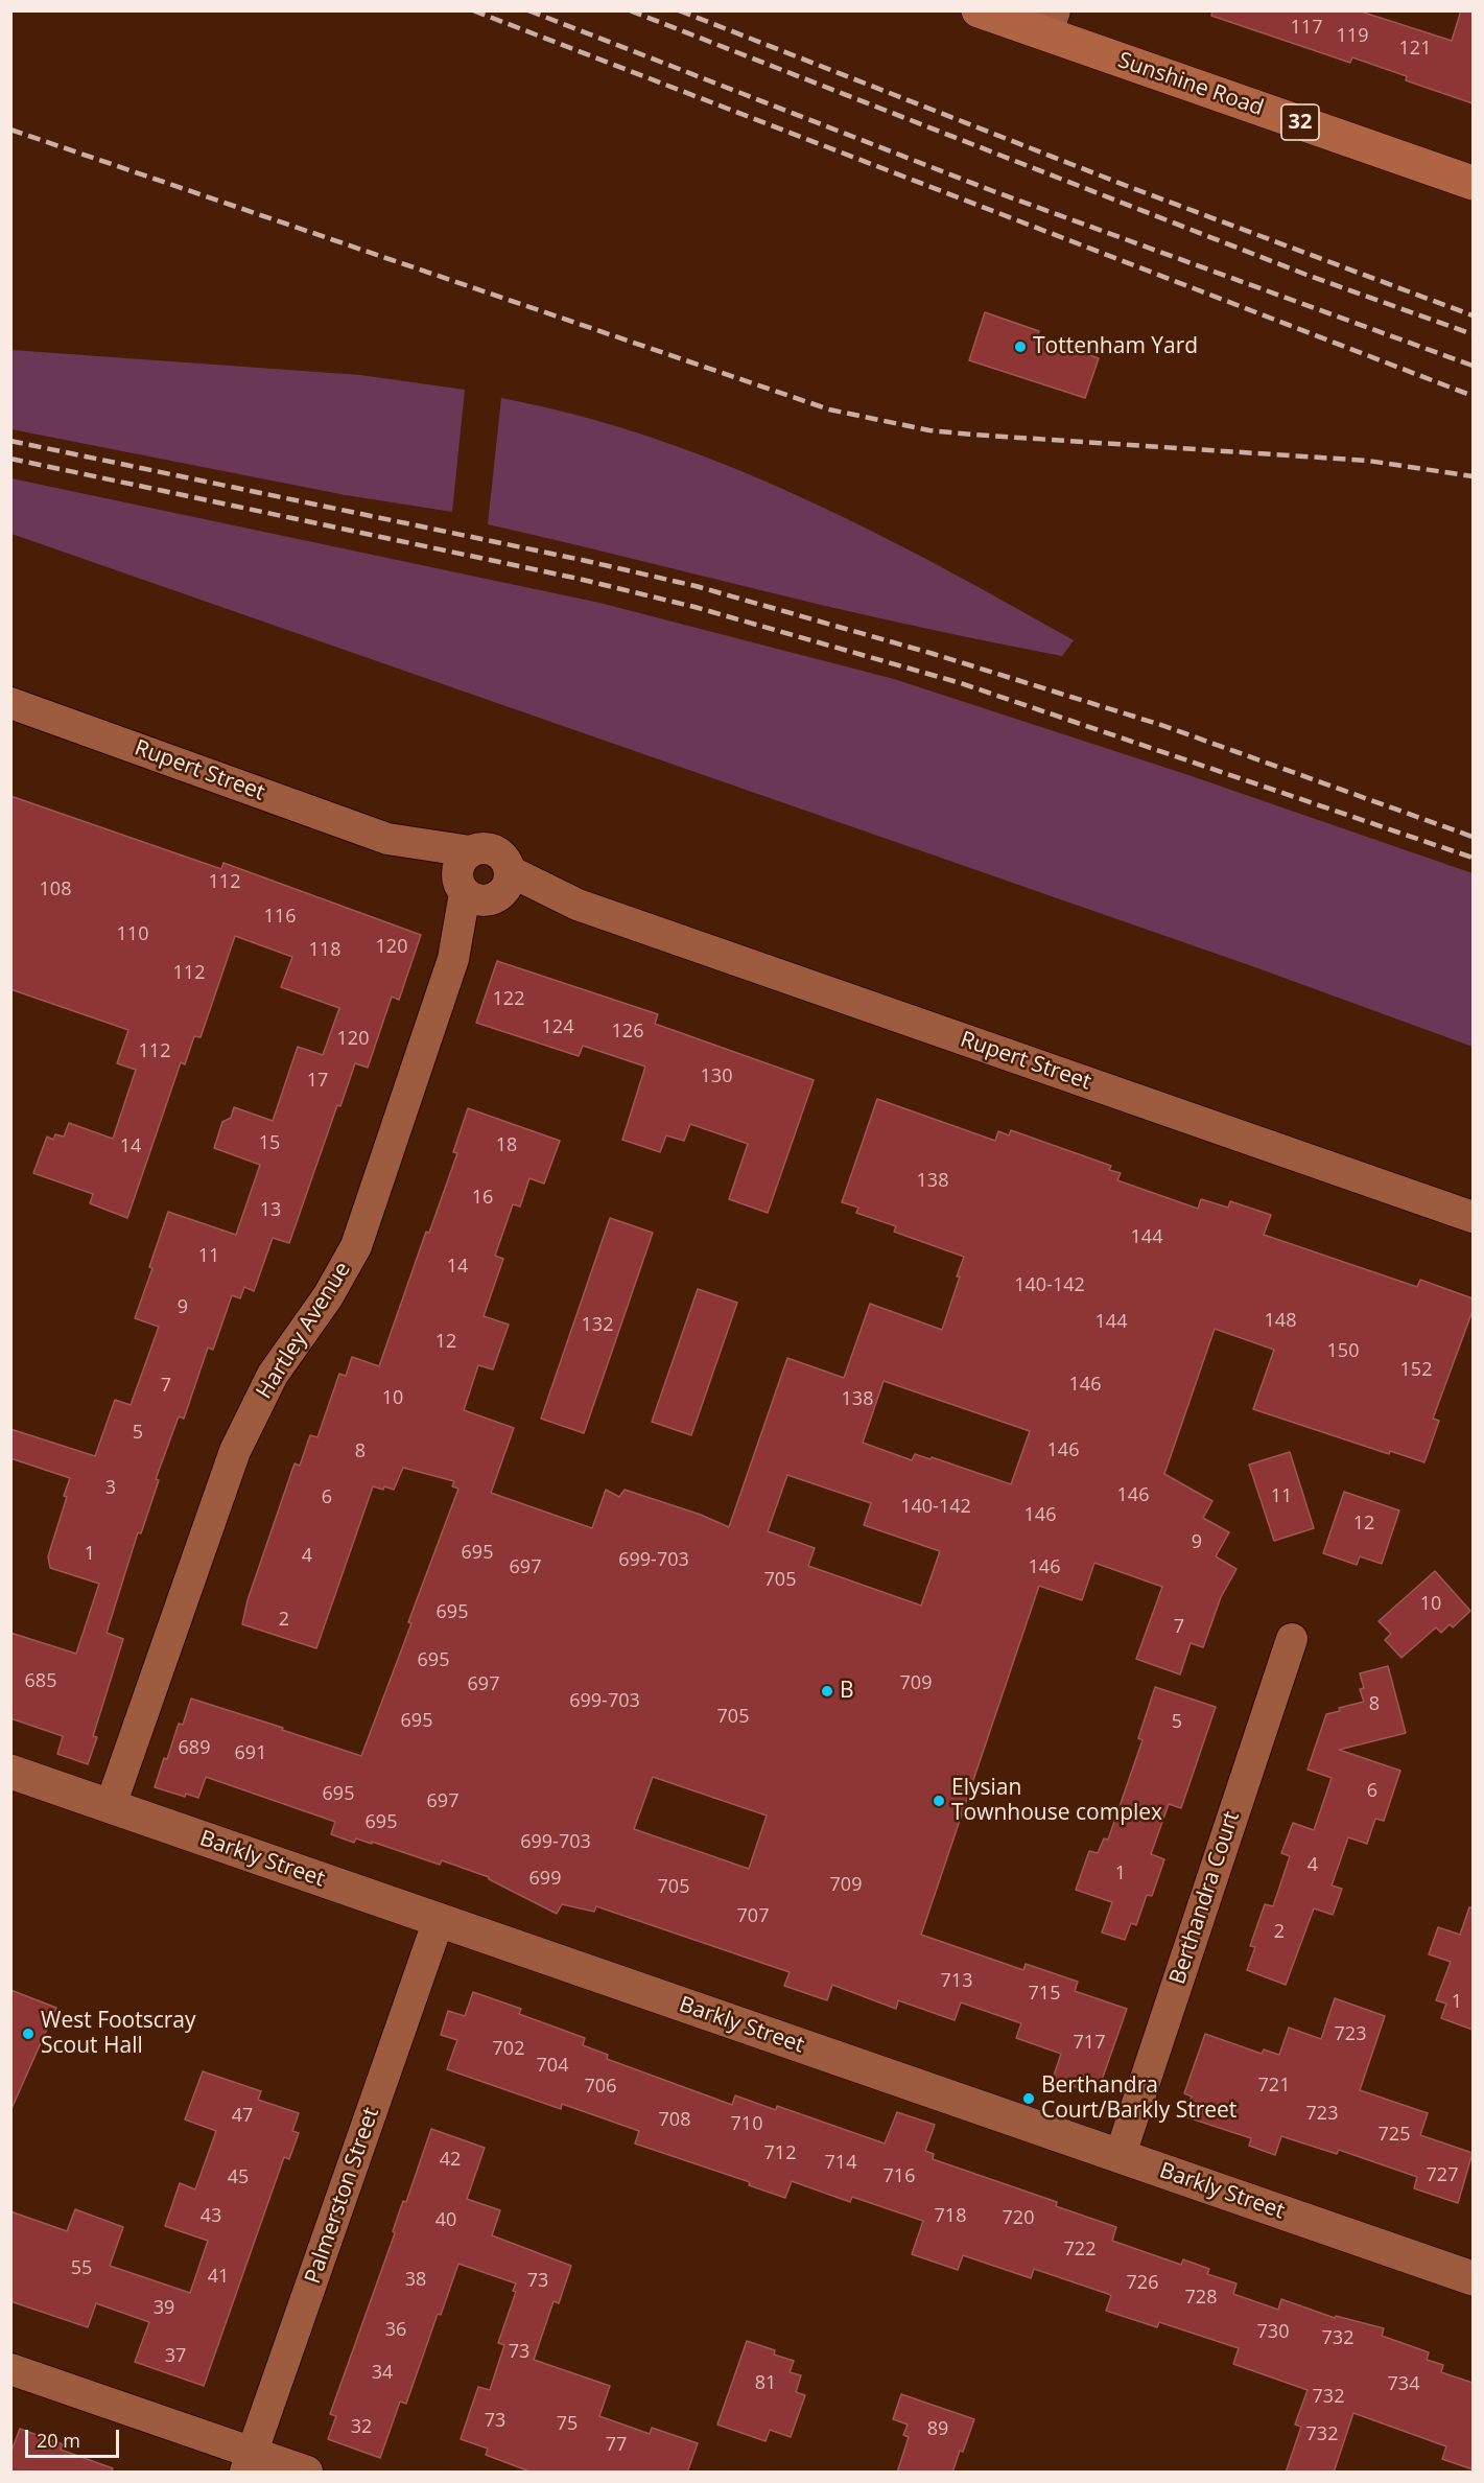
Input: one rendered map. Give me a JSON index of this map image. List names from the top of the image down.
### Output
{
  "streets": {
    "main road": ["Sunshine Road", "32"],
    "street": [
      "Rupert Street",
      "Hartley Avenue",
      "Barkly Street",
      "Berthandra Court",
      "Palmerston Street"
    ]
  },
  "crossings": [
    ["Rupert Street", "Hartley Avenue"],
    ["Hartley Avenue", "Barkly Street"],
    ["Barkly Street", "Berthandra Court"],
    ["Barkly Street", "Palmerston Street"]
  ],
  "places": [
    "Tottenham Yard",
    "B",
    "Elysian Townhouse complex",
    "West Footscray Scout Hall",
    "Berthandra Court/Barkly Street"
  ],
  "house_numbers": [
    "117",
    "119",
    "121",
    "112",
    "108",
    "116",
    "110",
    "120",
    "118",
    "112",
    "122",
    "124",
    "126",
    "120",
    "112",
    "130",
    "17",
    "15",
    "18",
    "14",
    "138",
    "16",
    "13",
    "144",
    "11",
    "14",
    "140-142",
    "9",
    "148",
    "144",
    "132",
    "12",
    "150",
    "152",
    "146",
    "7",
    "10",
    "138",
    "5",
    "146",
    "8",
    "3",
    "146",
    "11",
    "6",
    "140-142",
    "146",
    "12",
    "9",
    "695",
    "1",
    "4",
    "699-703",
    "697",
    "146",
    "705",
    "10",
    "695",
    "2",
    "7",
    "695",
    "685",
    "709",
    "697",
    "699-703",
    "8",
    "705",
    "695",
    "5",
    "689",
    "691",
    "6",
    "695",
    "697",
    "695",
    "699-703",
    "4",
    "1",
    "699",
    "709",
    "705",
    "707",
    "2",
    "713",
    "715",
    "1",
    "723",
    "717",
    "702",
    "704",
    "721",
    "706",
    "723",
    "47",
    "708",
    "710",
    "725",
    "712",
    "42",
    "714",
    "727",
    "716",
    "45",
    "43",
    "718",
    "720",
    "40",
    "722",
    "55",
    "41",
    "38",
    "73",
    "726",
    "728",
    "39",
    "36",
    "730",
    "732",
    "73",
    "37",
    "34",
    "81",
    "734",
    "732",
    "73",
    "75",
    "32",
    "89",
    "732",
    "77"
  ],
  "scale_bar": "20 m"
}
